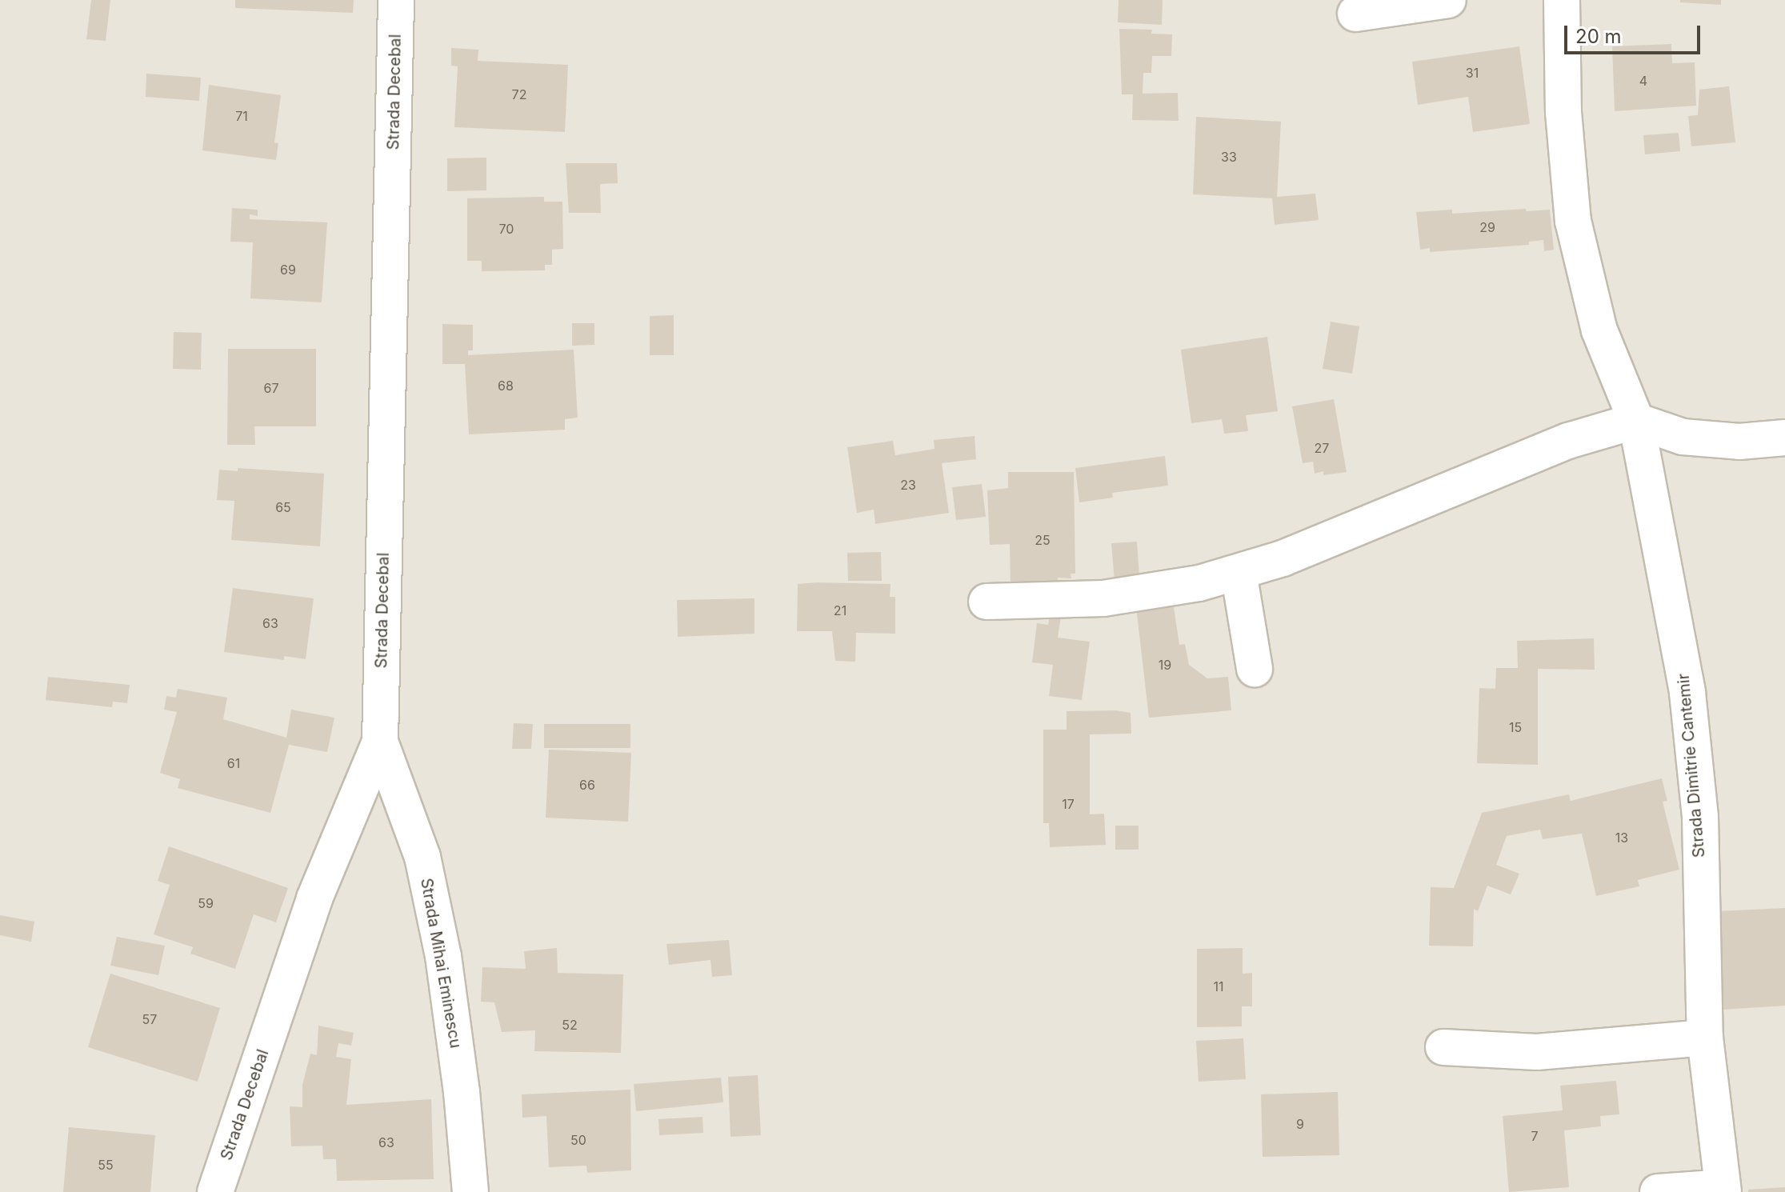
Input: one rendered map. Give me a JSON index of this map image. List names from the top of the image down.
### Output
{
  "streets": {
    "street": ["Strada Decebal", "Strada Dimitrie Cantemir", "Strada Mihai Eminescu"]
  },
  "crossings": [
    ["Strada Decebal", "Strada Mihai Eminescu"]
  ],
  "house_numbers": [
    "31",
    "4",
    "72",
    "71",
    "33",
    "29",
    "70",
    "69",
    "68",
    "67",
    "27",
    "23",
    "65",
    "25",
    "21",
    "63",
    "19",
    "15",
    "61",
    "66",
    "17",
    "13",
    "59",
    "11",
    "57",
    "52",
    "9",
    "7",
    "50",
    "63",
    "55"
  ],
  "scale_bar": "20 m"
}
